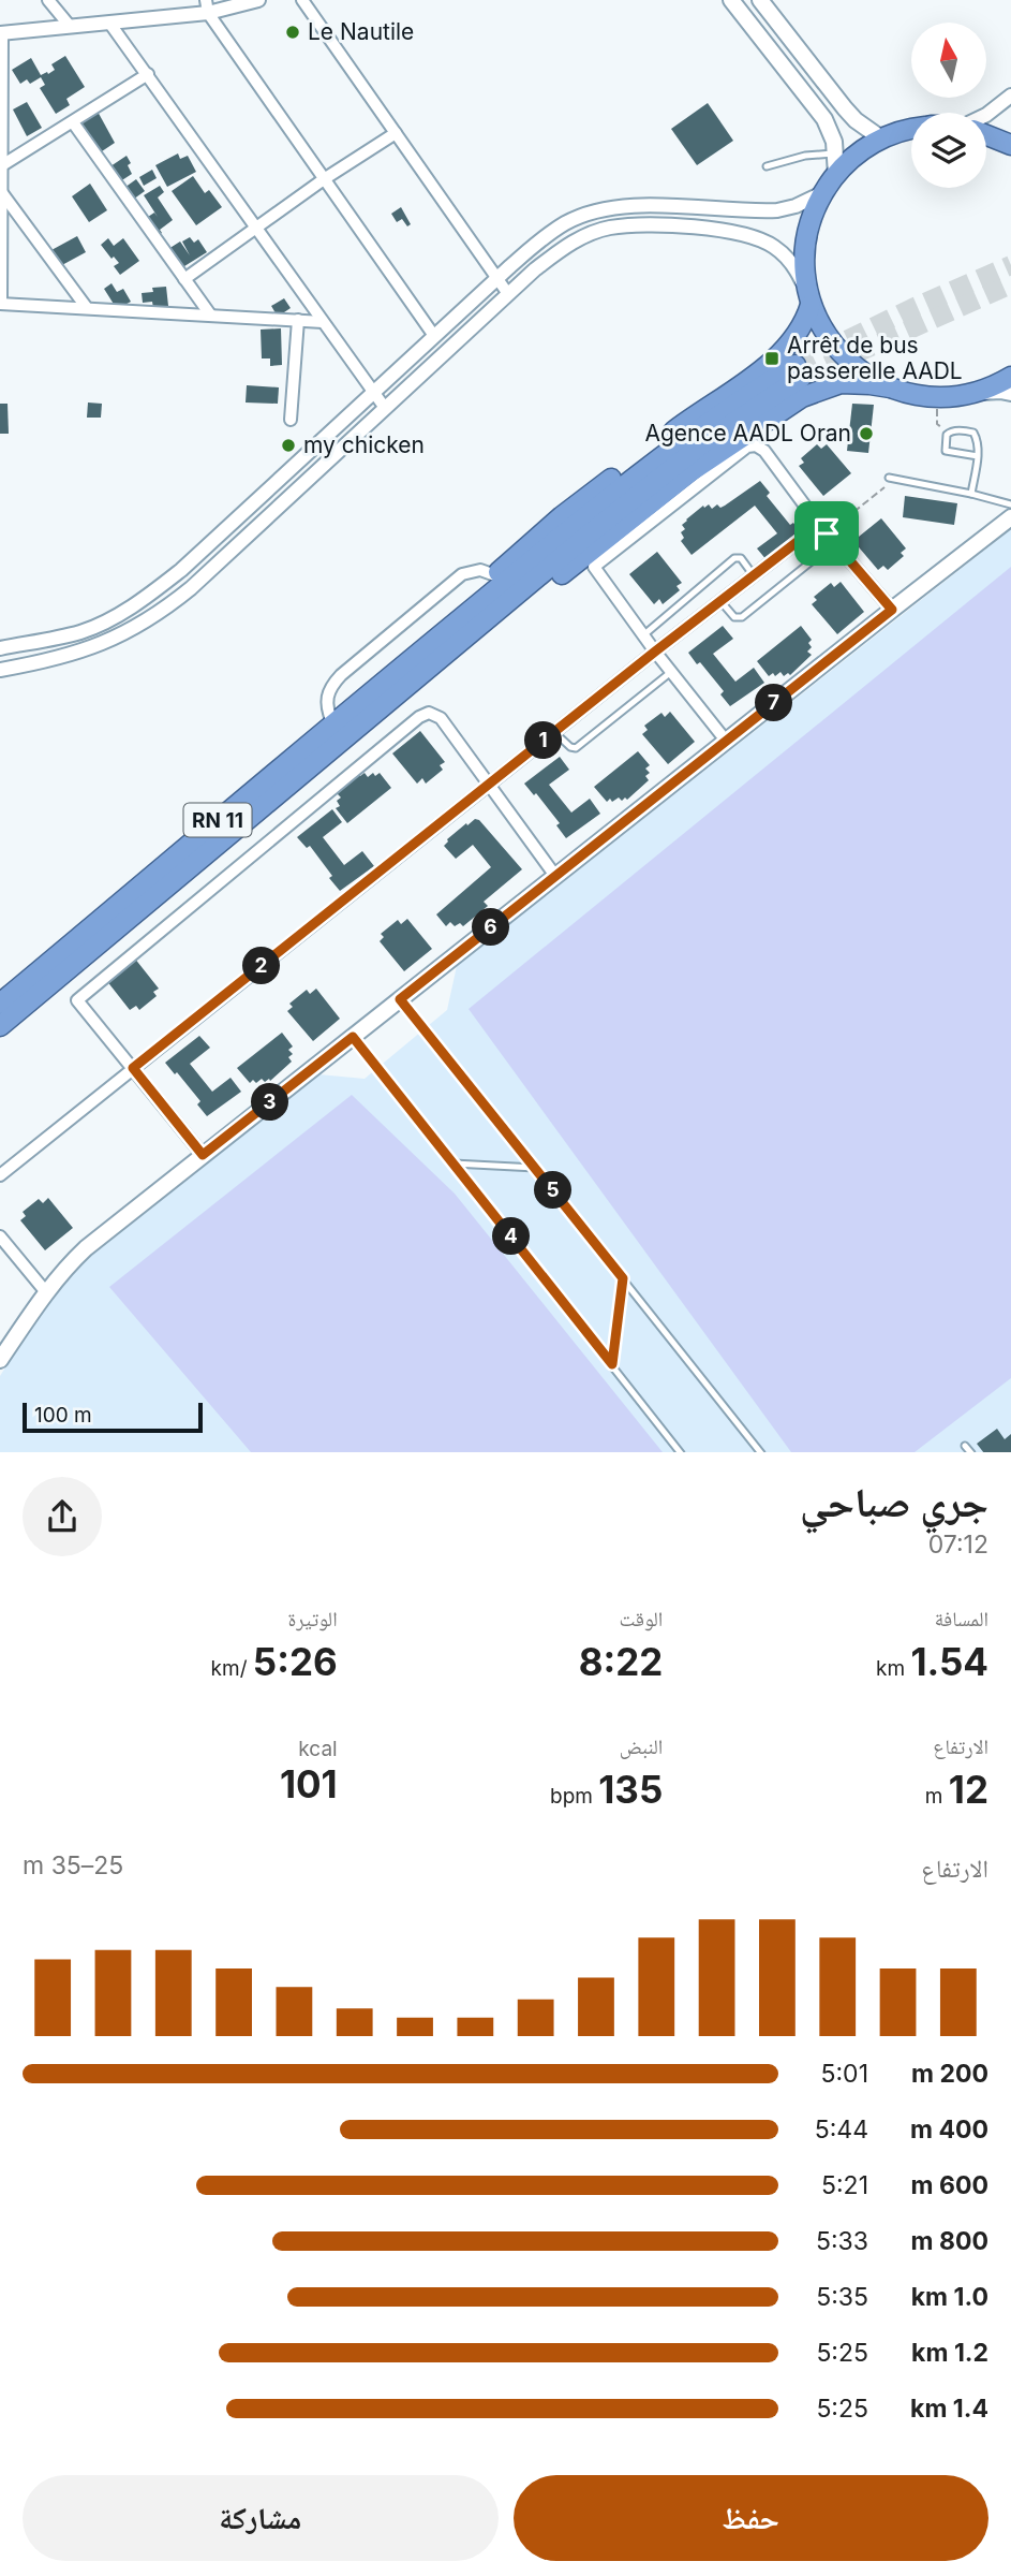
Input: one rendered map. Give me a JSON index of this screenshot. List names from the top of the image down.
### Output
{
  "streets": {
    "highway": ["RN 11"]
  },
  "places": {
    "other": ["Le Nautile", "Agence AADL Oran", "my chicken"],
    "transit": ["Arrêt de bus passerelle AADL"]
  },
  "scale_bar": "100 m",
  "north": "top",
  "page": {
    "pins": [
      "7",
      "1",
      "6",
      "2",
      "3",
      "5",
      "4"
    ],
    "scale": "100 m",
    "heading": ["جري صباحي", "07:12"],
    "stats": [
      ["المسافة", "1.54 km"],
      ["الوقت", "8:22"],
      ["الوتيرة", "5:26 /km"],
      ["الارتفاع", "12 m"],
      ["النبض", "135 bpm"],
      ["kcal", "101"]
    ],
    "chart": ["الارتفاع", "25–35 m"],
    "list": [
      {
        "name": "200 m",
        "note": "5:01"
      },
      {
        "name": "400 m",
        "note": "5:44"
      },
      {
        "name": "600 m",
        "note": "5:21"
      },
      {
        "name": "800 m",
        "note": "5:33"
      },
      {
        "name": "1.0 km",
        "note": "5:35"
      },
      {
        "name": "1.2 km",
        "note": "5:25"
      },
      {
        "name": "1.4 km",
        "note": "5:25"
      }
    ],
    "buttons": ["حفظ", "مشاركة"]
  }
}
